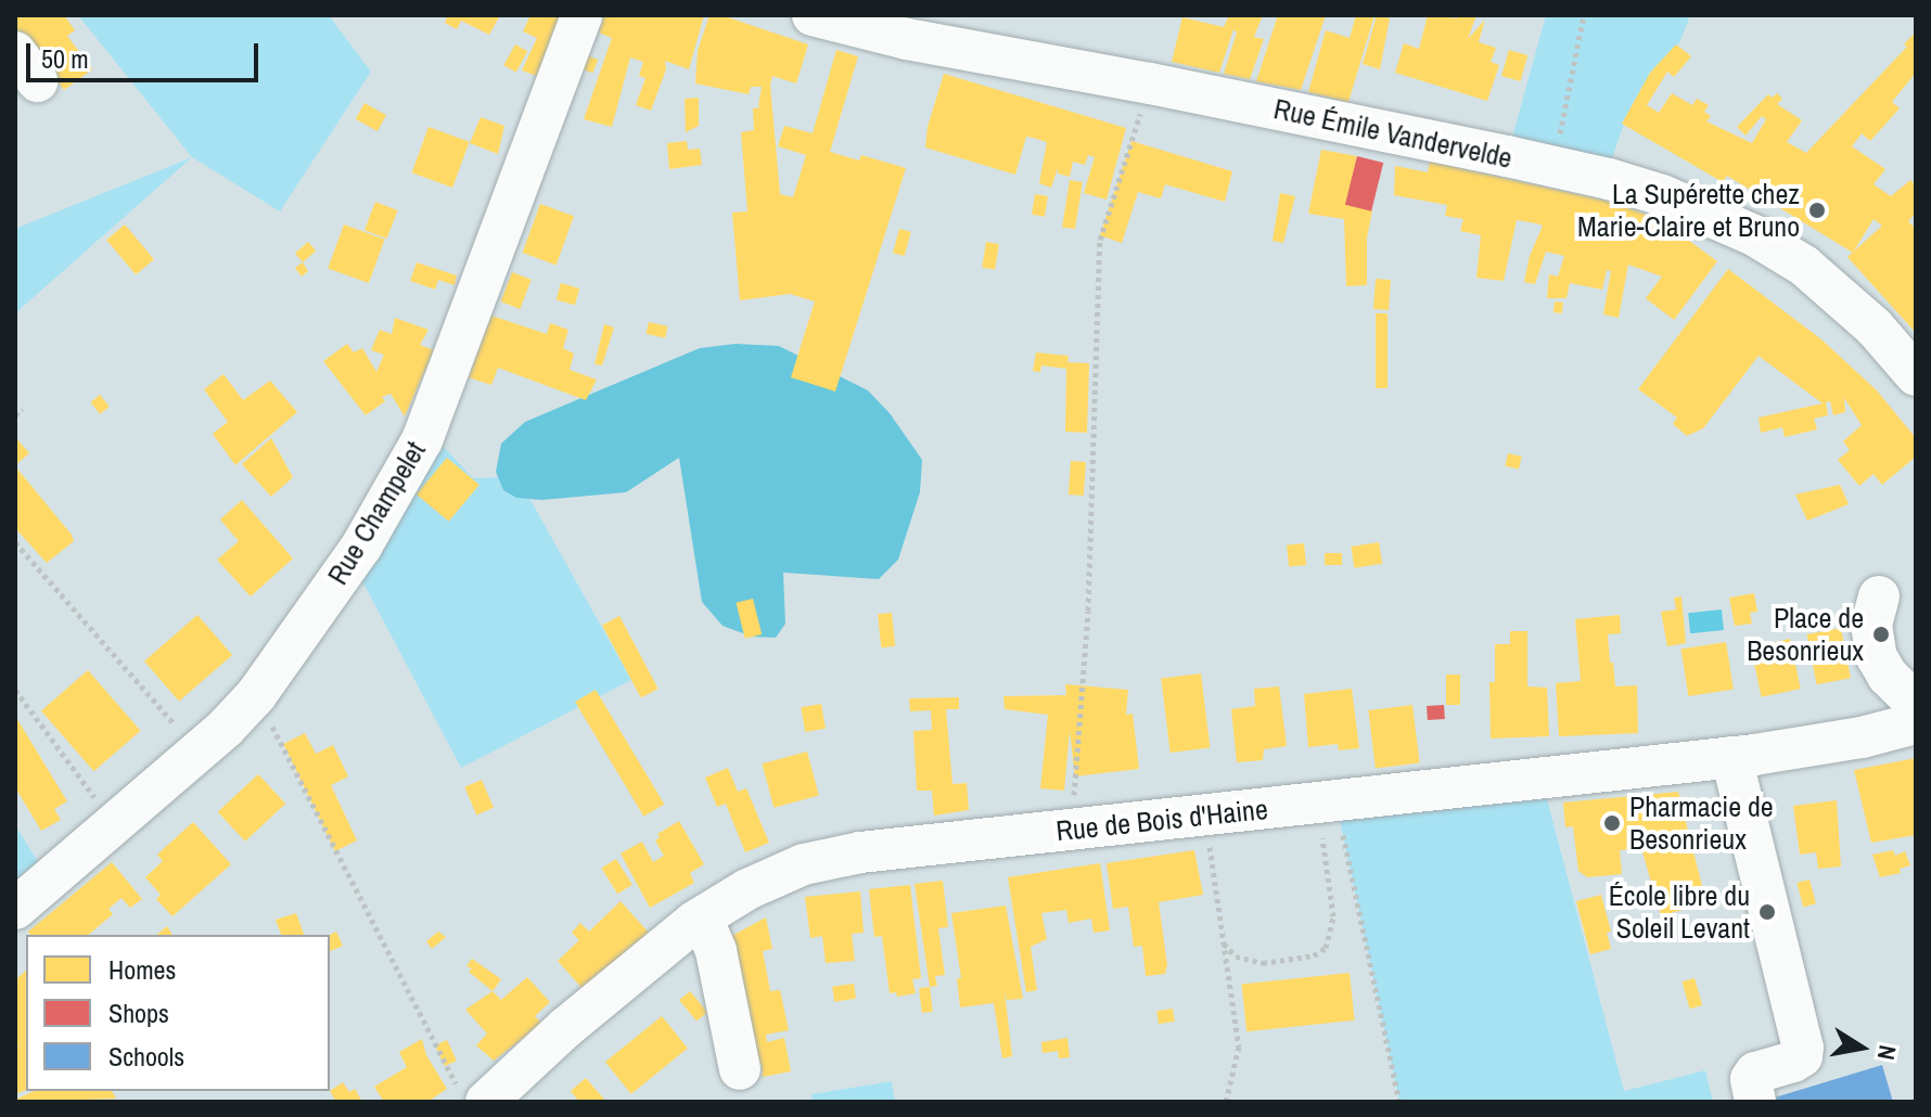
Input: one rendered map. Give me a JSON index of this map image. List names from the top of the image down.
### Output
{
  "streets": {
    "street": ["Rue Émile Vandervelde", "Rue Champelet", "Rue de Bois d'Haine"]
  },
  "places": [
    "La Supérette chez Marie-Claire et Bruno",
    "Place de Besonrieux",
    "Pharmacie de Besonrieux",
    "École libre du Soleil Levant"
  ],
  "legend": ["Homes", "Shops", "Schools"],
  "scale_bar": "50 m",
  "north": "right"
}
